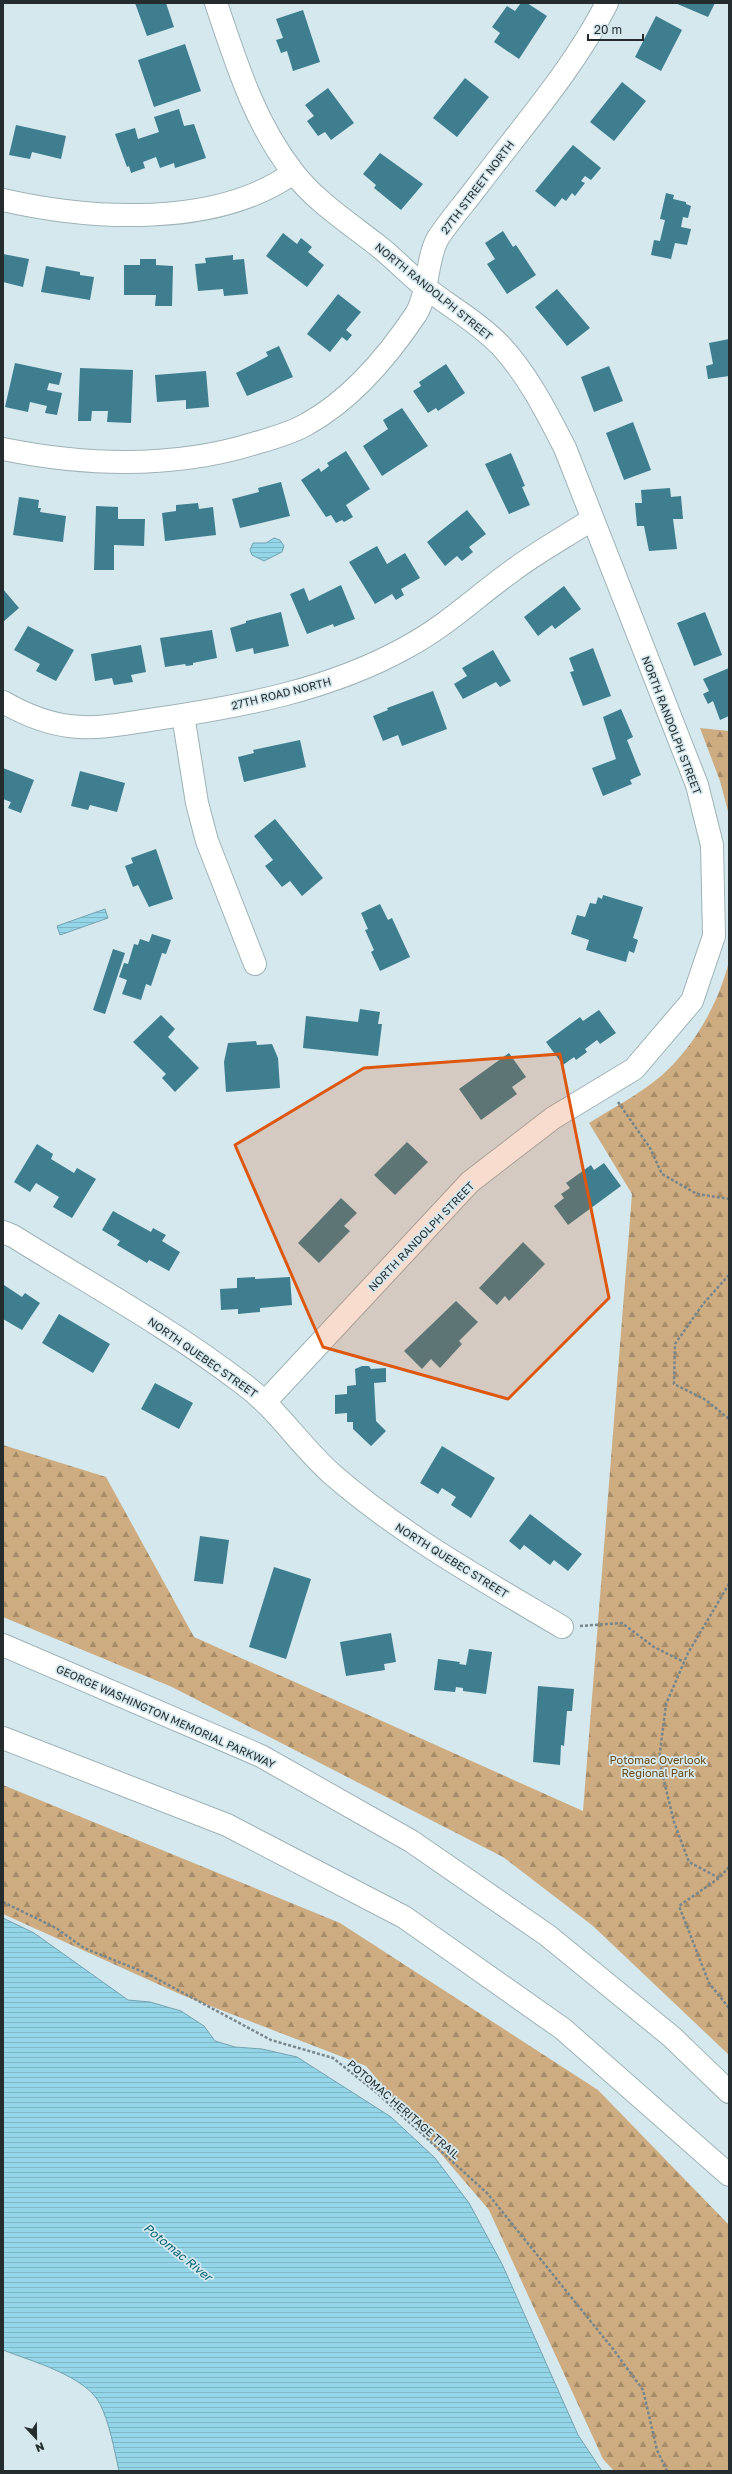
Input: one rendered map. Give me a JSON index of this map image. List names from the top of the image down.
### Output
{
  "streets": {
    "main road": [
      "27TH STREET NORTH",
      "NORTH RANDOLPH STREET",
      "27TH ROAD NORTH",
      "NORTH QUEBEC STREET",
      "GEORGE WASHINGTON MEMORIAL PARKWAY"
    ],
    "path": ["POTOMAC HERITAGE TRAIL"]
  },
  "crossings": [
    ["27TH STREET NORTH", "NORTH RANDOLPH STREET"],
    ["NORTH RANDOLPH STREET", "27TH ROAD NORTH"],
    ["NORTH RANDOLPH STREET", "NORTH QUEBEC STREET"]
  ],
  "water": ["Potomac River"],
  "parks": ["Potomac Overlook Regional Park"],
  "scale_bar": "20 m",
  "north": "bottom"
}
